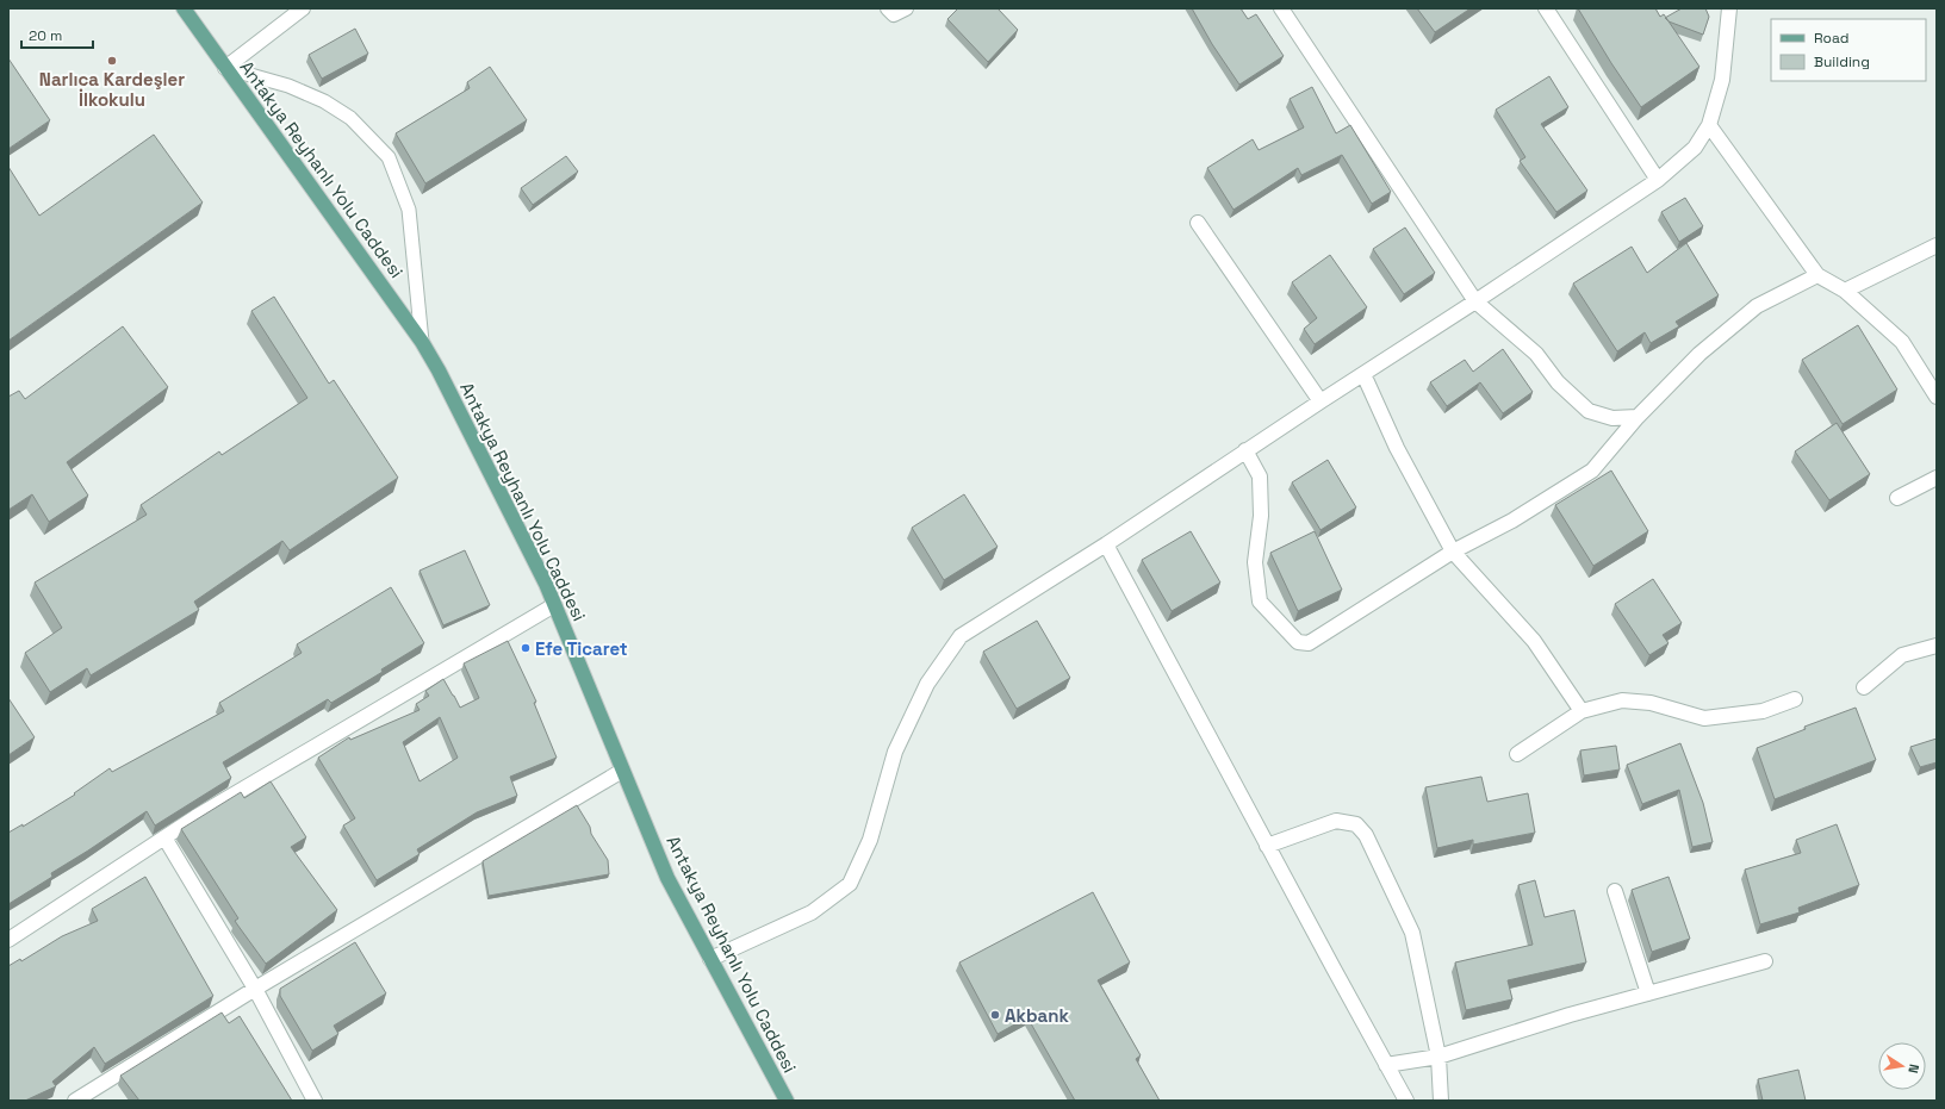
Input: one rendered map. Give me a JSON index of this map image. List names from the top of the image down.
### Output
{
  "streets": {
    "main road": ["Antakya Reyhanlı Yolu Caddesi"]
  },
  "places": ["Narlıca Kardeşler İlkokulu", "Efe Ticaret", "Akbank"],
  "legend": ["Road", "Building"],
  "scale_bar": "20 m",
  "north": "right"
}
